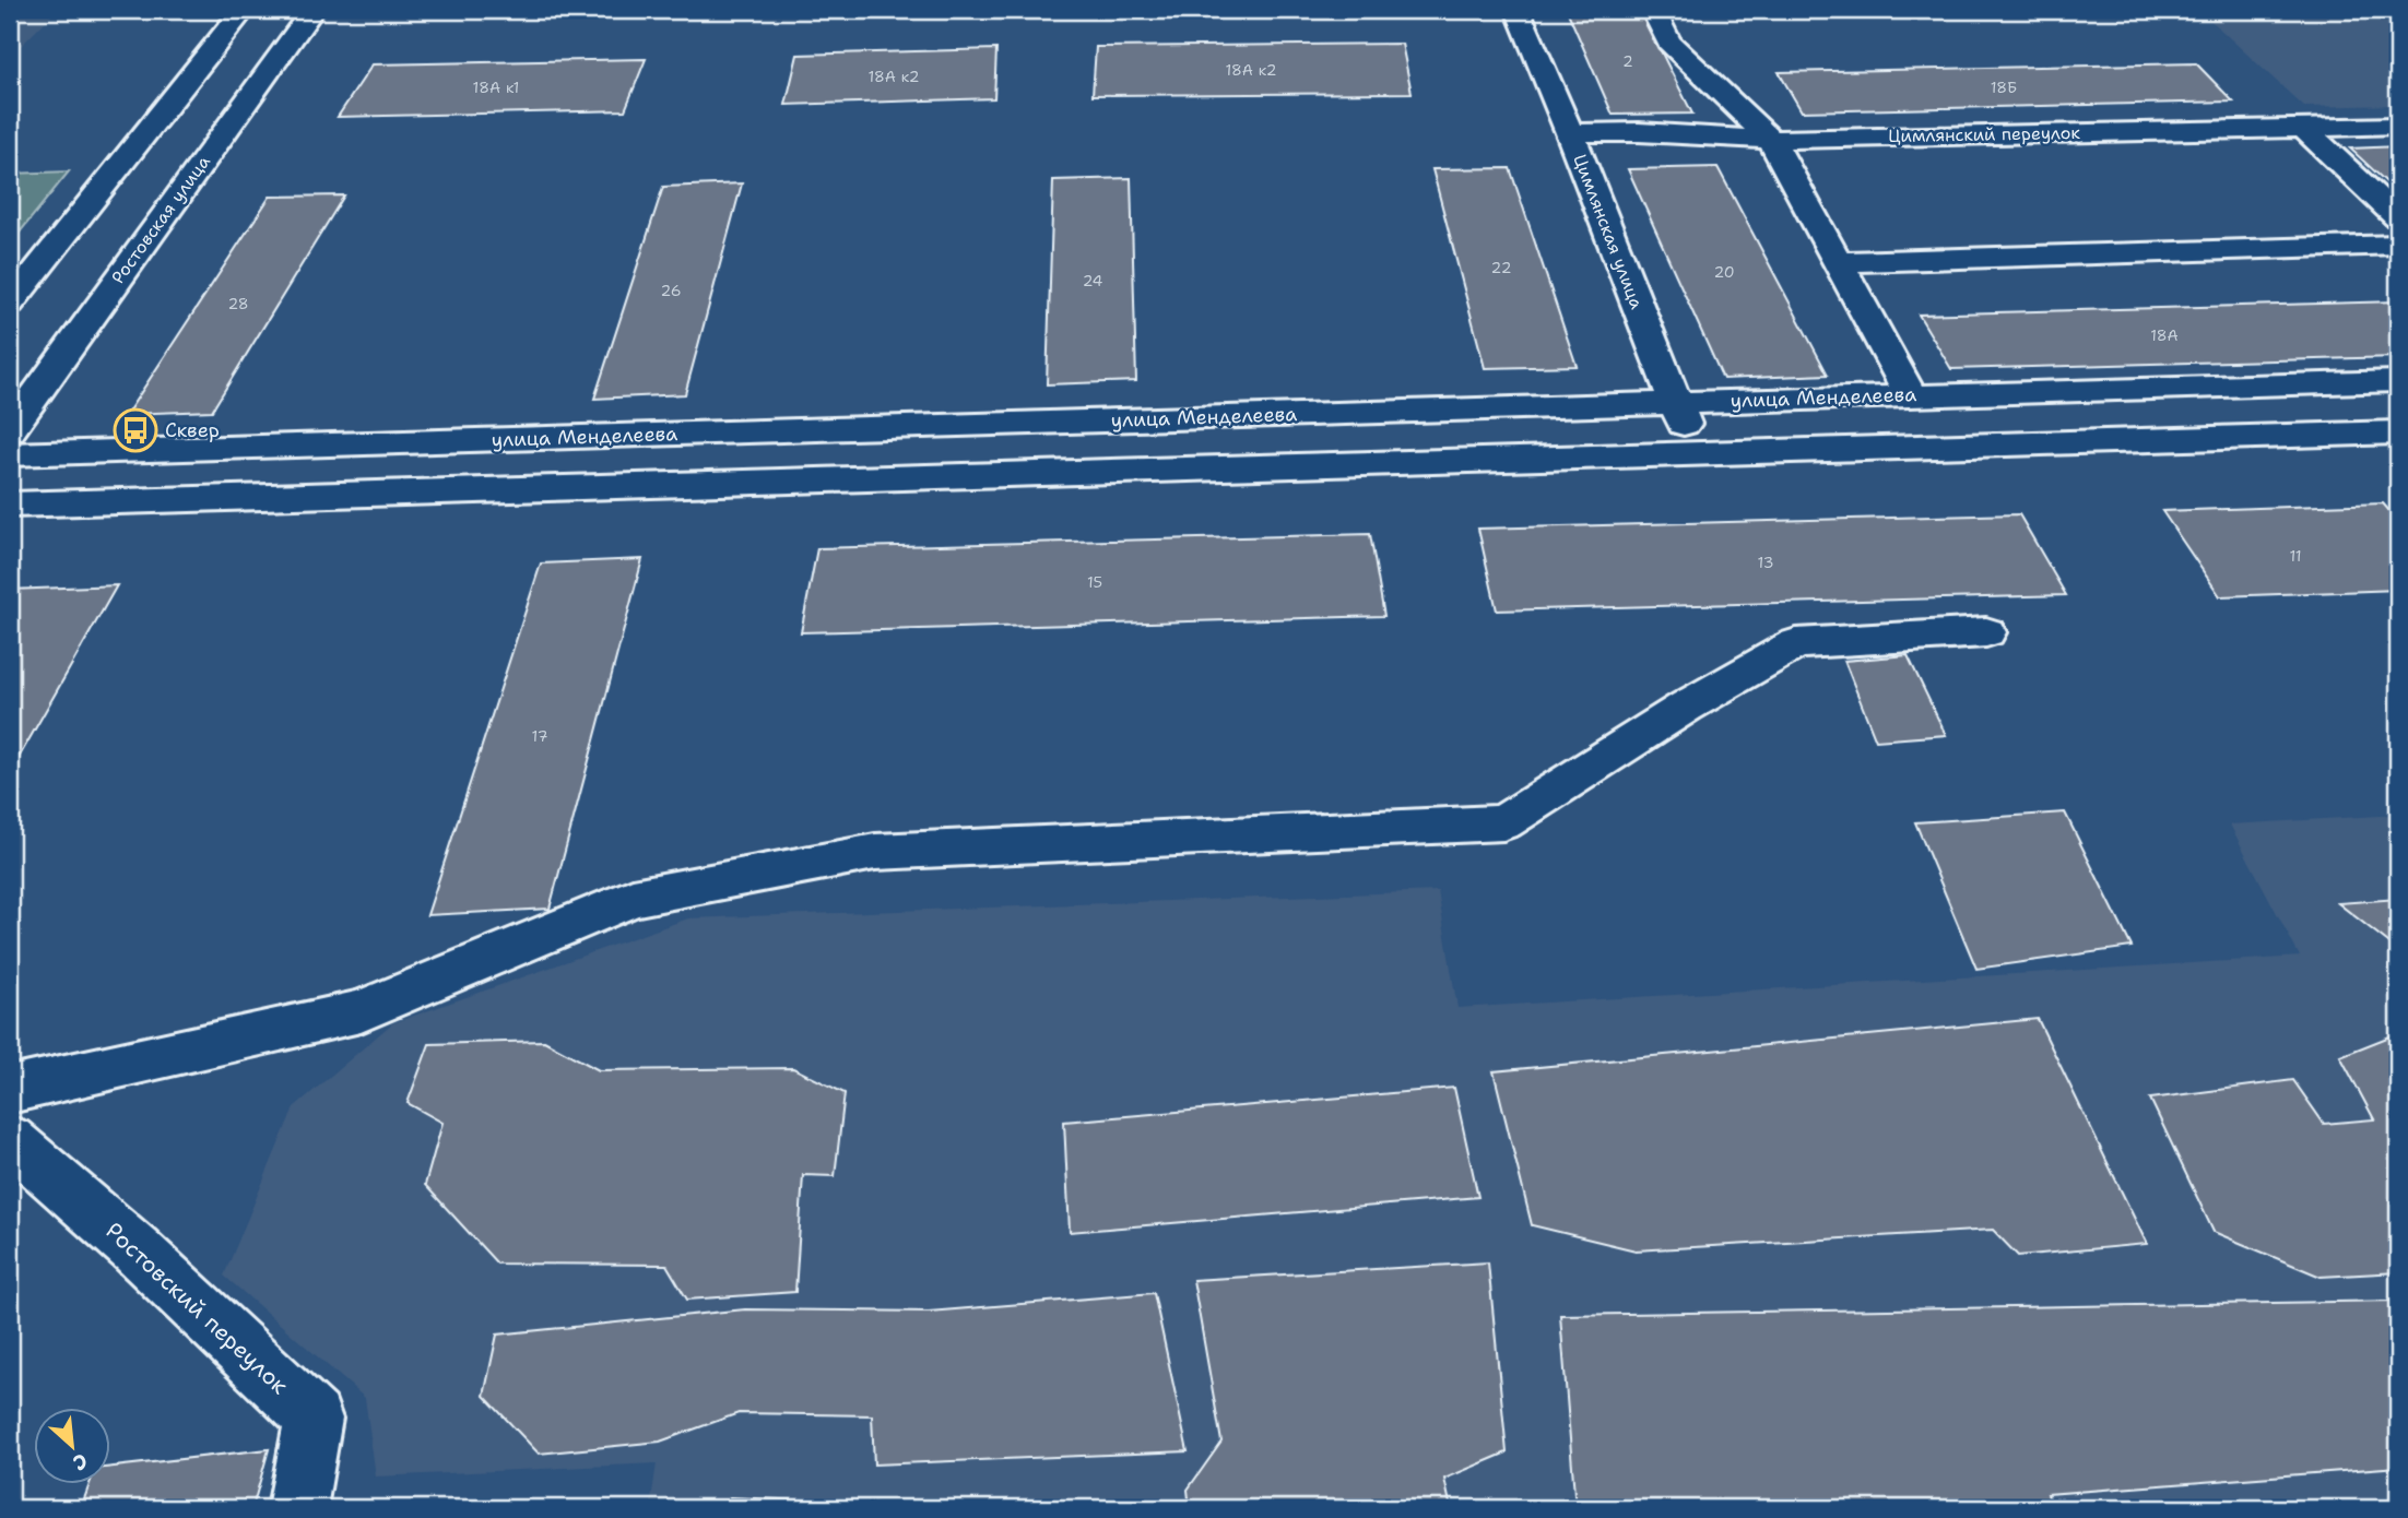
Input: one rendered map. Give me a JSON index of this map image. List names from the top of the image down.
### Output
{
  "streets": {
    "street": [
      "Цимлянский переулок",
      "Ростовская улица",
      "Цимлянская улица",
      "улица Менделеева",
      "Ростовский переулок"
    ]
  },
  "crossings": [
    ["Цимлянский переулок", "Цимлянская улица"],
    ["Цимлянская улица", "улица Менделеева"]
  ],
  "places": {
    "bus stop": ["Сквер"]
  },
  "house_numbers": [
    "2",
    "18А к2",
    "18А к2",
    "18А к1",
    "18Б",
    "22",
    "20",
    "24",
    "26",
    "28",
    "18А",
    "11",
    "13",
    "15",
    "17"
  ],
  "north": "bottom right"
}
